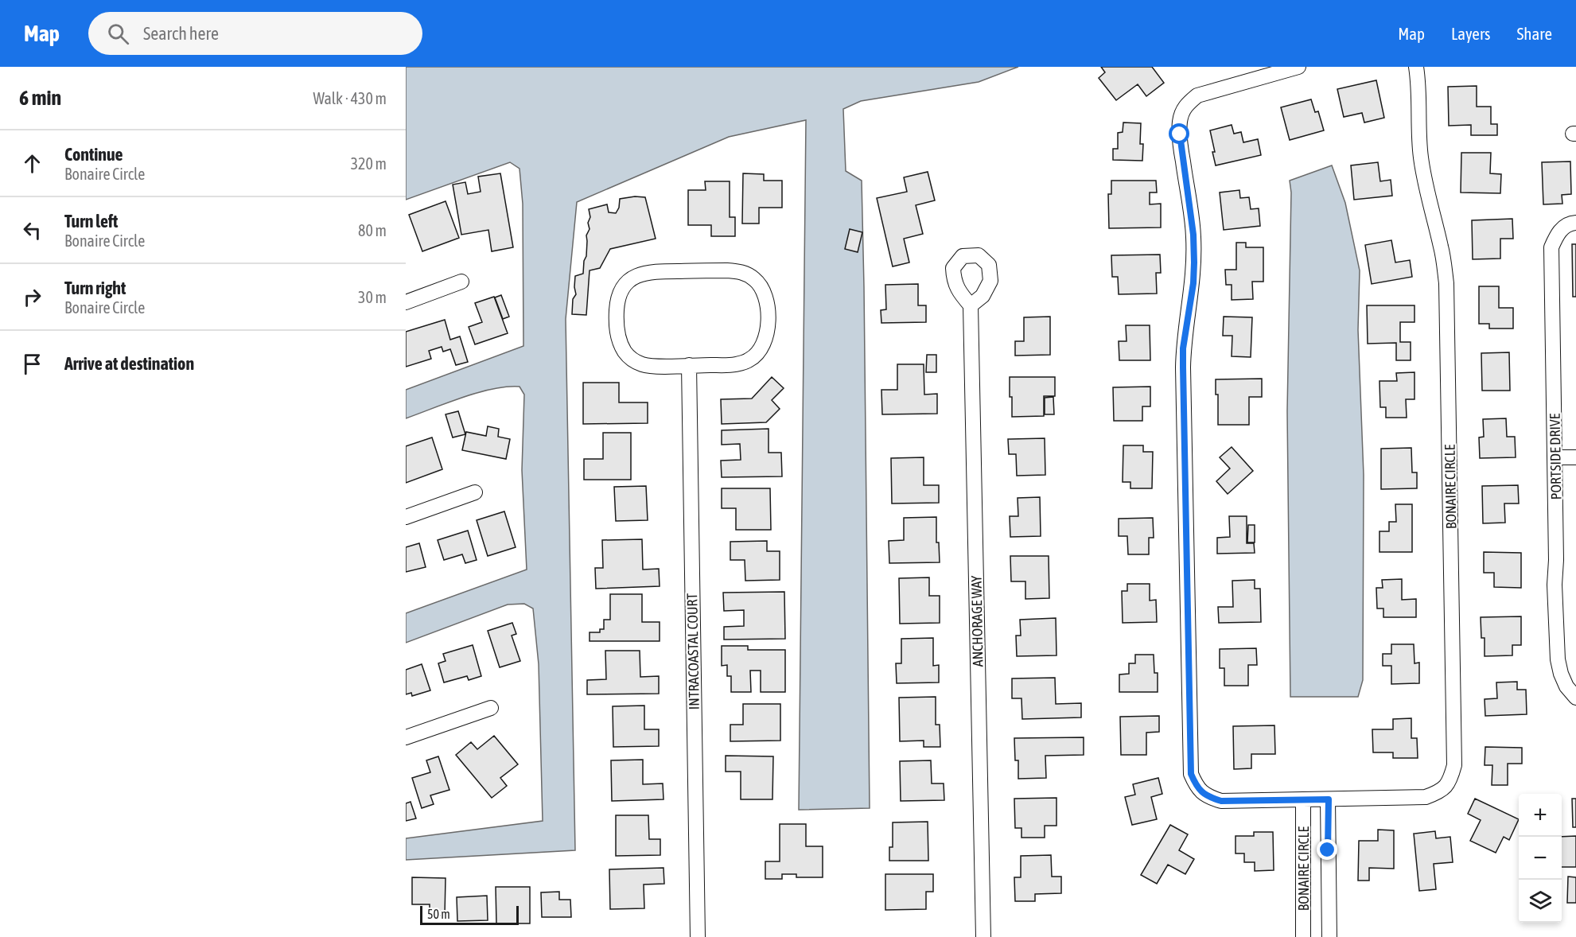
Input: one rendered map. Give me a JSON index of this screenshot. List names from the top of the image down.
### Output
{
  "streets": {
    "street": [
      "PORTSIDE DRIVE",
      "BONAIRE CIRCLE",
      "ANCHORAGE WAY",
      "INTRACOASTAL COURT"
    ]
  },
  "scale_bar": "50 m",
  "page": {
    "header": "Map",
    "search": "Search here",
    "nav": ["Map", "Layers", "Share"],
    "heading": ["6 min", "Walk · 430 m"],
    "list": [
      ["Continue", "Bonaire Circle", "320 m"],
      ["Turn left", "Bonaire Circle", "80 m"],
      ["Turn right", "Bonaire Circle", "30 m"],
      "Arrive at destination"
    ],
    "map_buttons": ["+", "−"],
    "scale": "50 m"
  }
}
